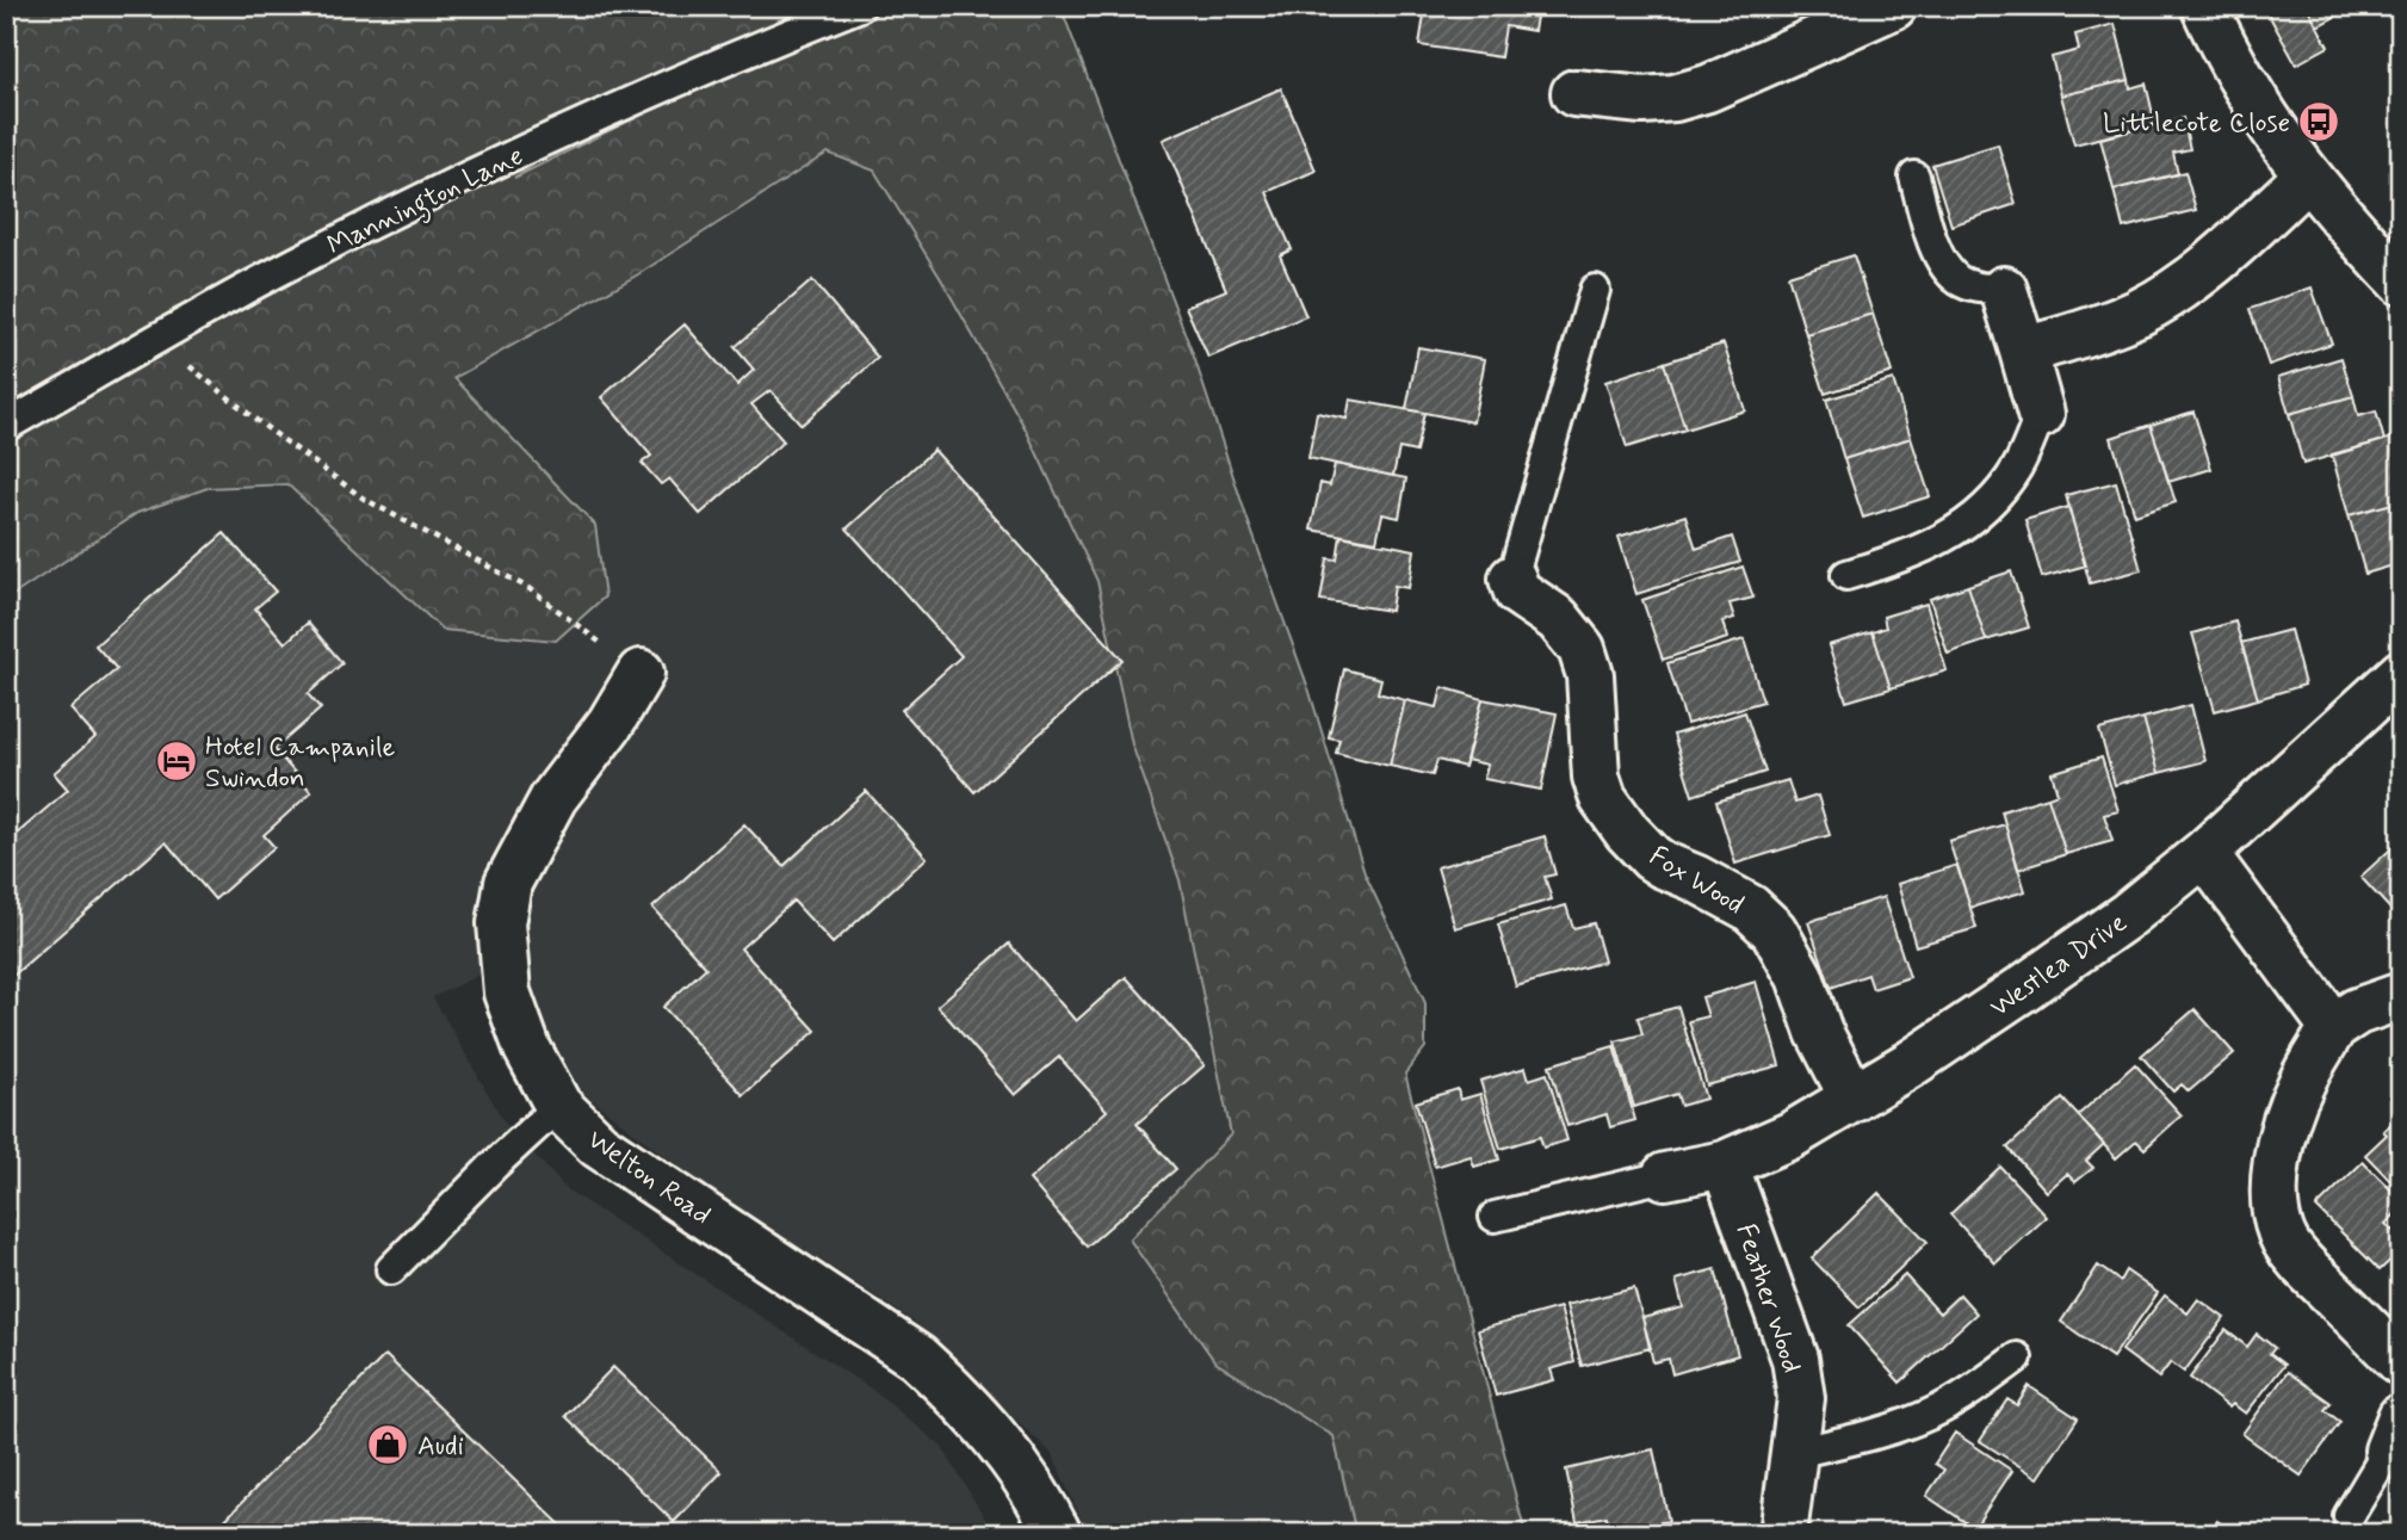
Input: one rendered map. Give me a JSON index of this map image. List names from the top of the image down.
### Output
{
  "streets": {
    "street": [
      "Fox Wood",
      "Westlea Drive",
      "Welton Road",
      "Feather Wood"
    ],
    "lane": ["Mannington Lane"]
  },
  "crossings": [
    ["Fox Wood", "Westlea Drive"],
    ["Westlea Drive", "Feather Wood"]
  ],
  "places": {
    "bus stop": ["Littlecote Close"],
    "hotel": ["Hotel Campanile Swindon"],
    "shop": ["Audi"]
  }
}
